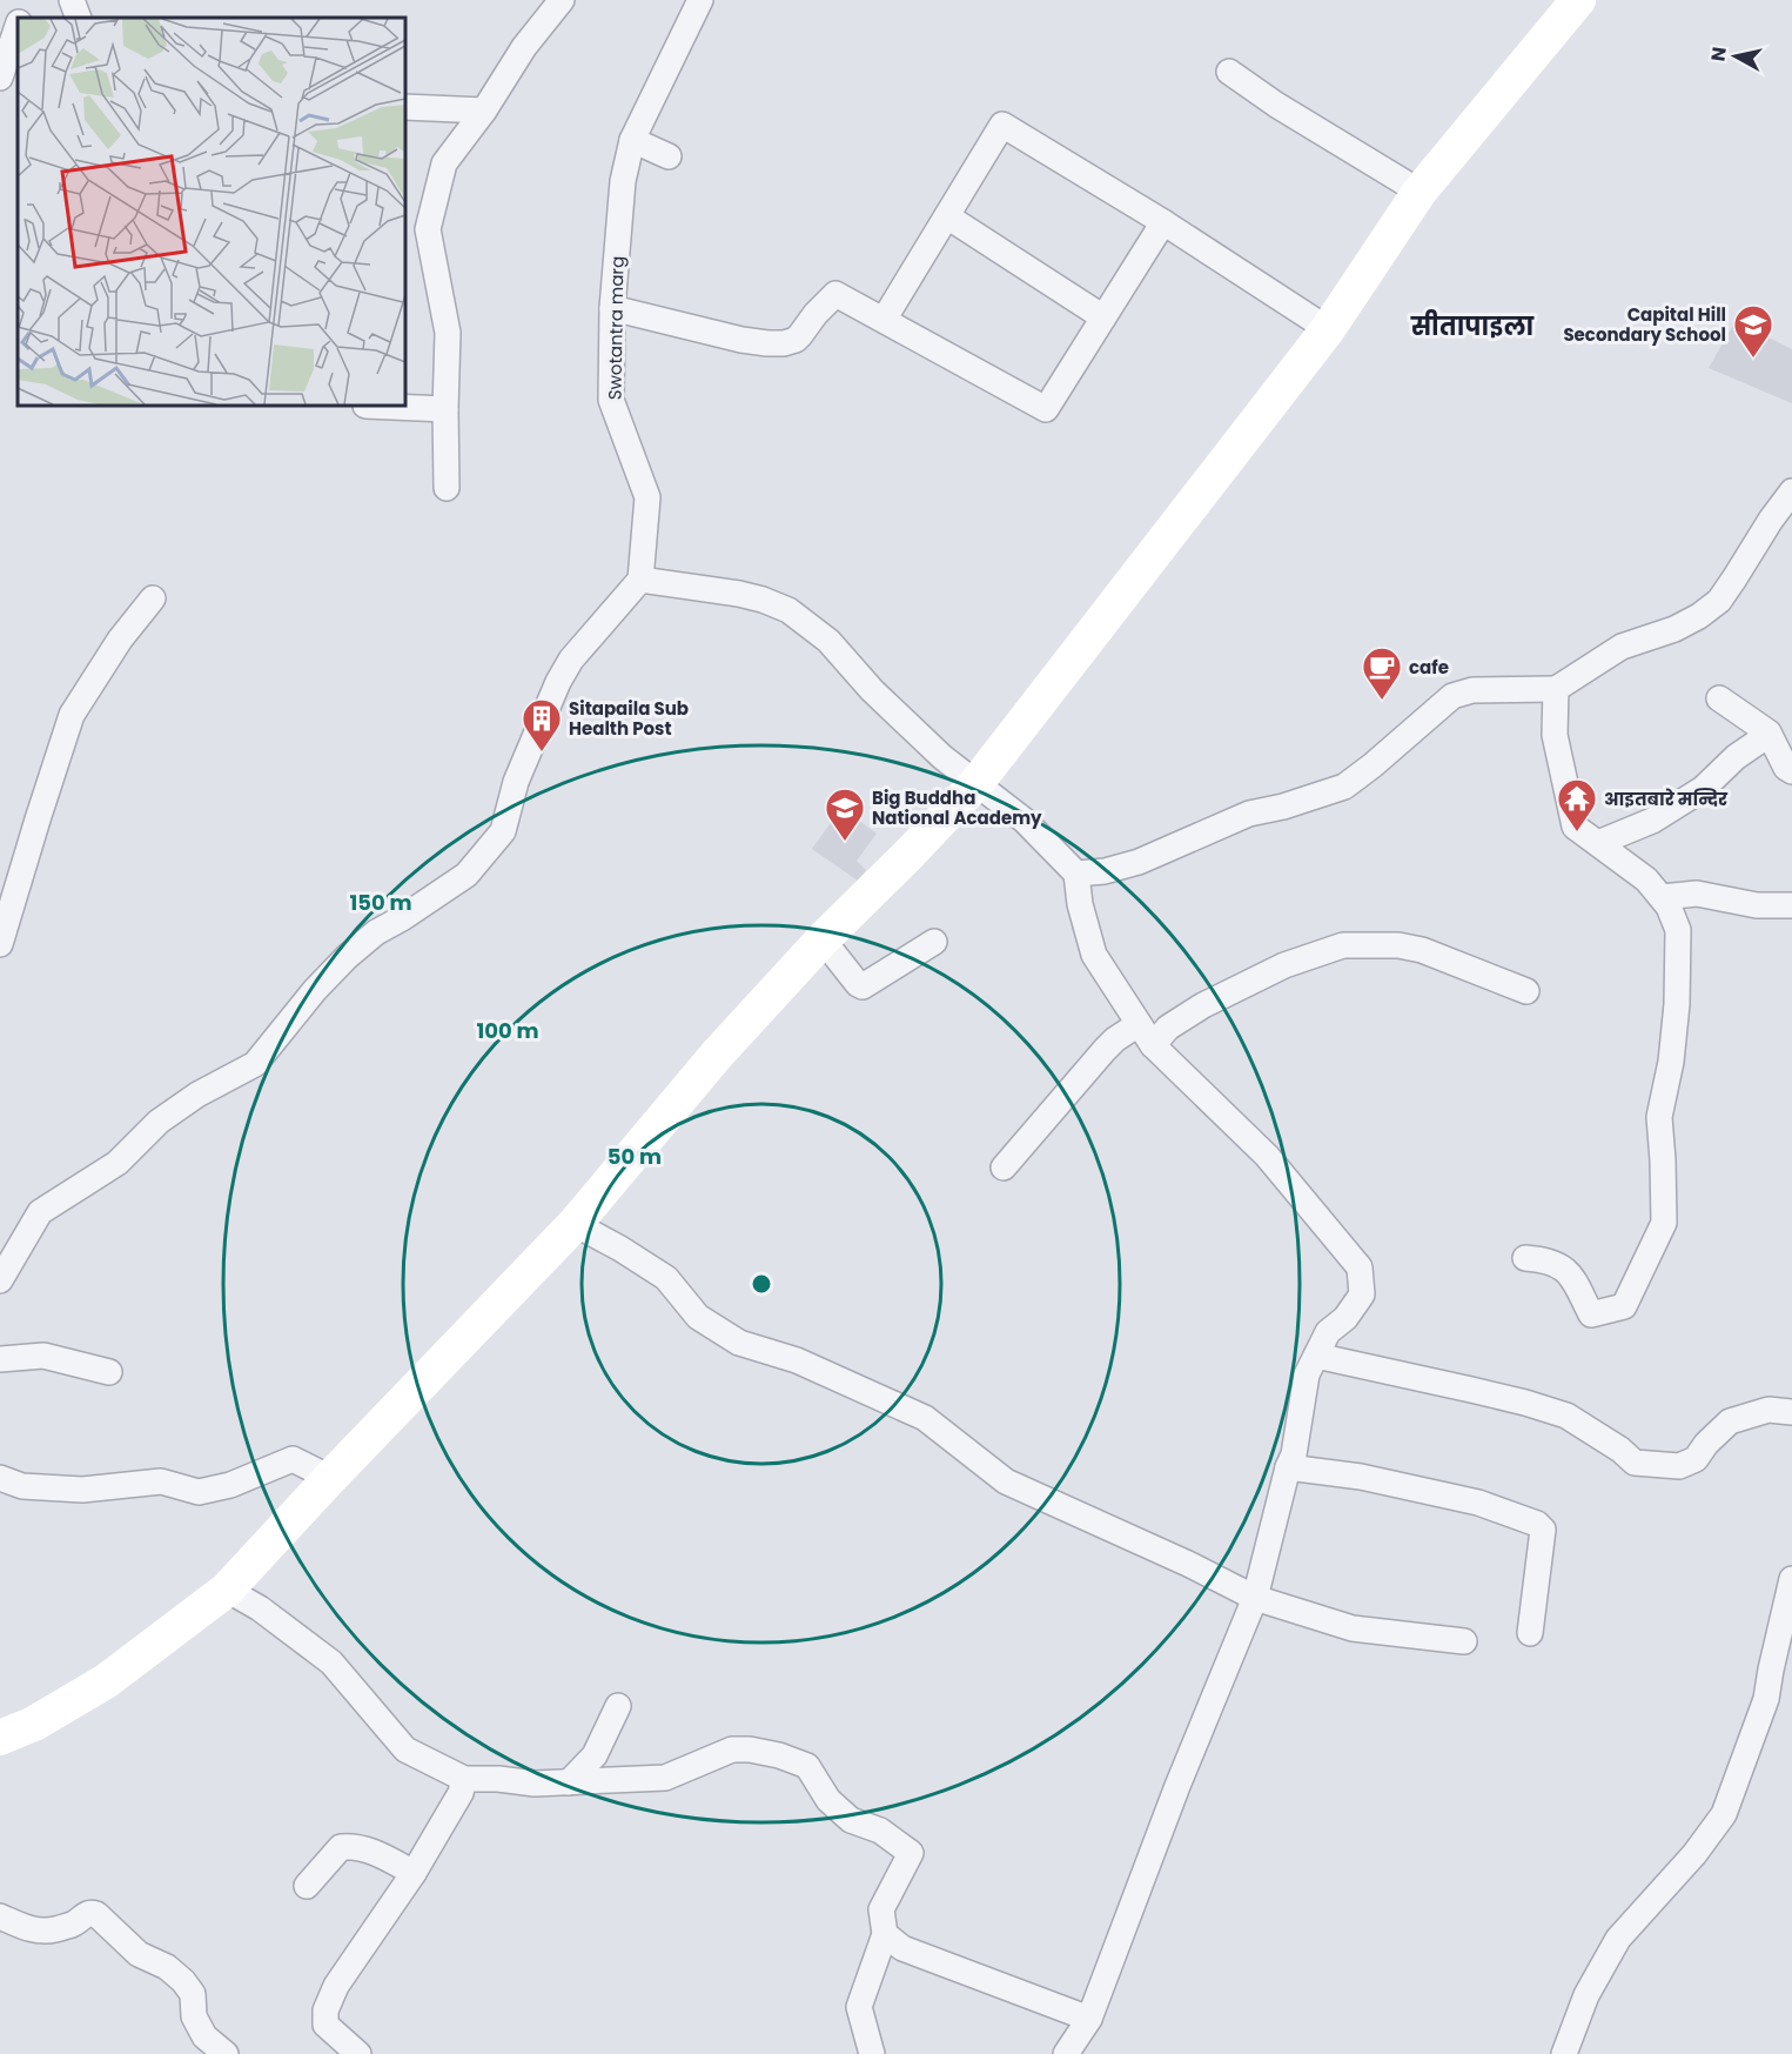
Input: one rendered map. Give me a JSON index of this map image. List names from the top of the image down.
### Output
{
  "streets": {
    "street": ["Swotantra marg"]
  },
  "districts": ["सीतापाइला"],
  "places": {
    "school or university": ["Capital Hill Secondary School", "Big Buddha National Academy"],
    "cafe": ["cafe"],
    "building": ["Sitapaila Sub Health Post"],
    "temple": ["आइतबारे मन्दिर"]
  },
  "north": "left",
  "rings": ["150 m", "100 m", "50 m"]
}
